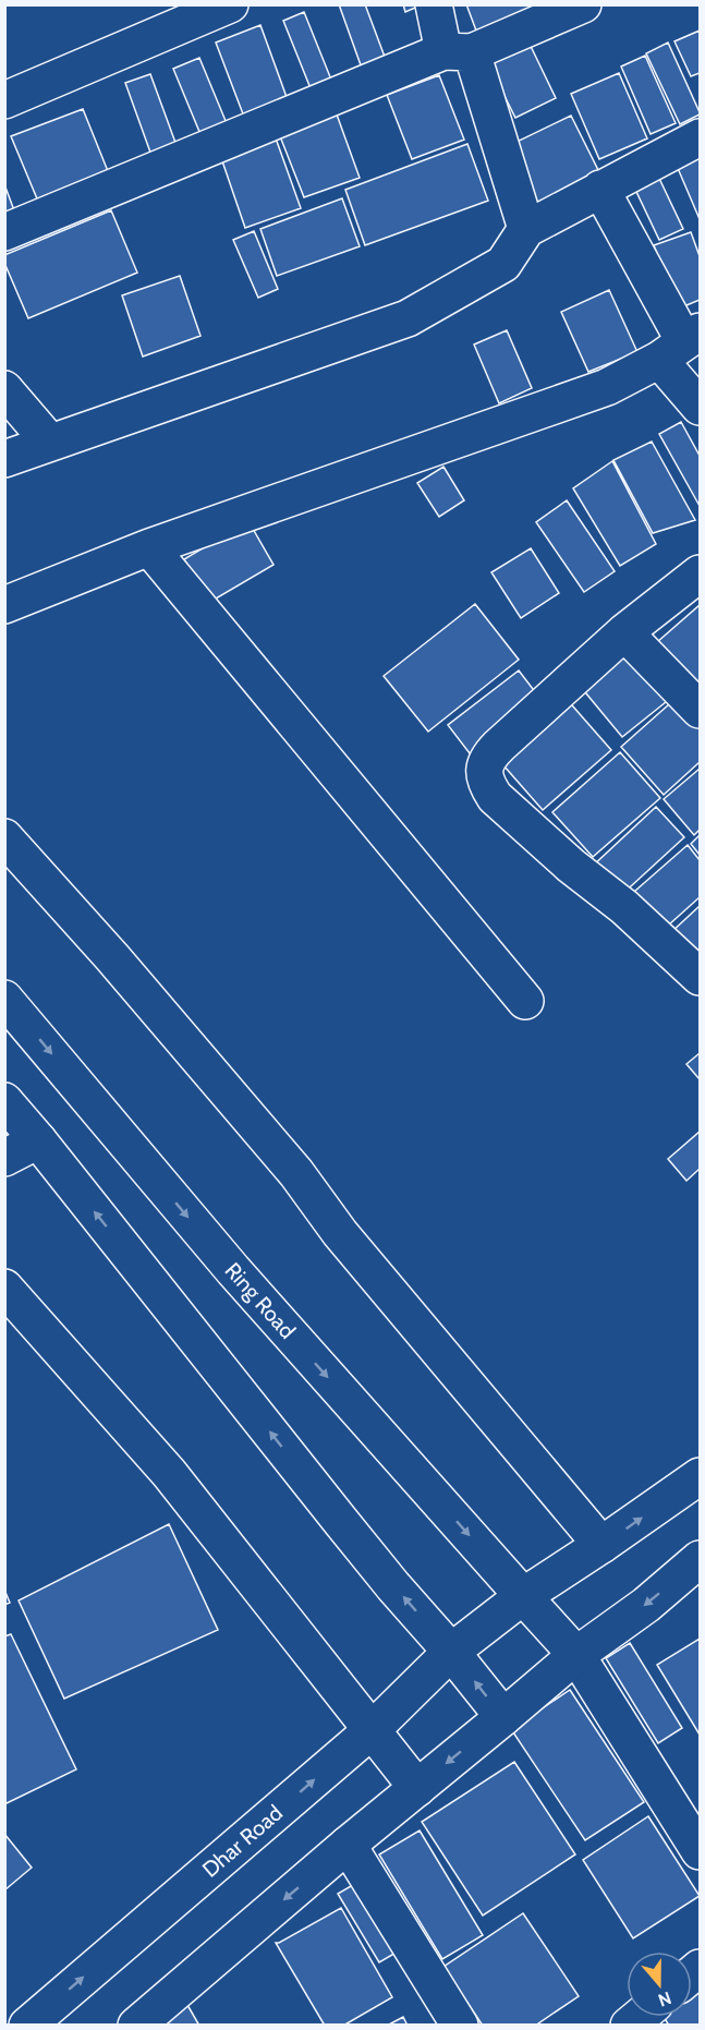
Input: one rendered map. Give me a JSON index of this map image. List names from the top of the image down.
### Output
{
  "streets": {
    "main road": ["Ring Road", "Dhar Road"]
  },
  "crossings": [
    ["Ring Road", "Dhar Road"]
  ],
  "north": "bottom"
}
